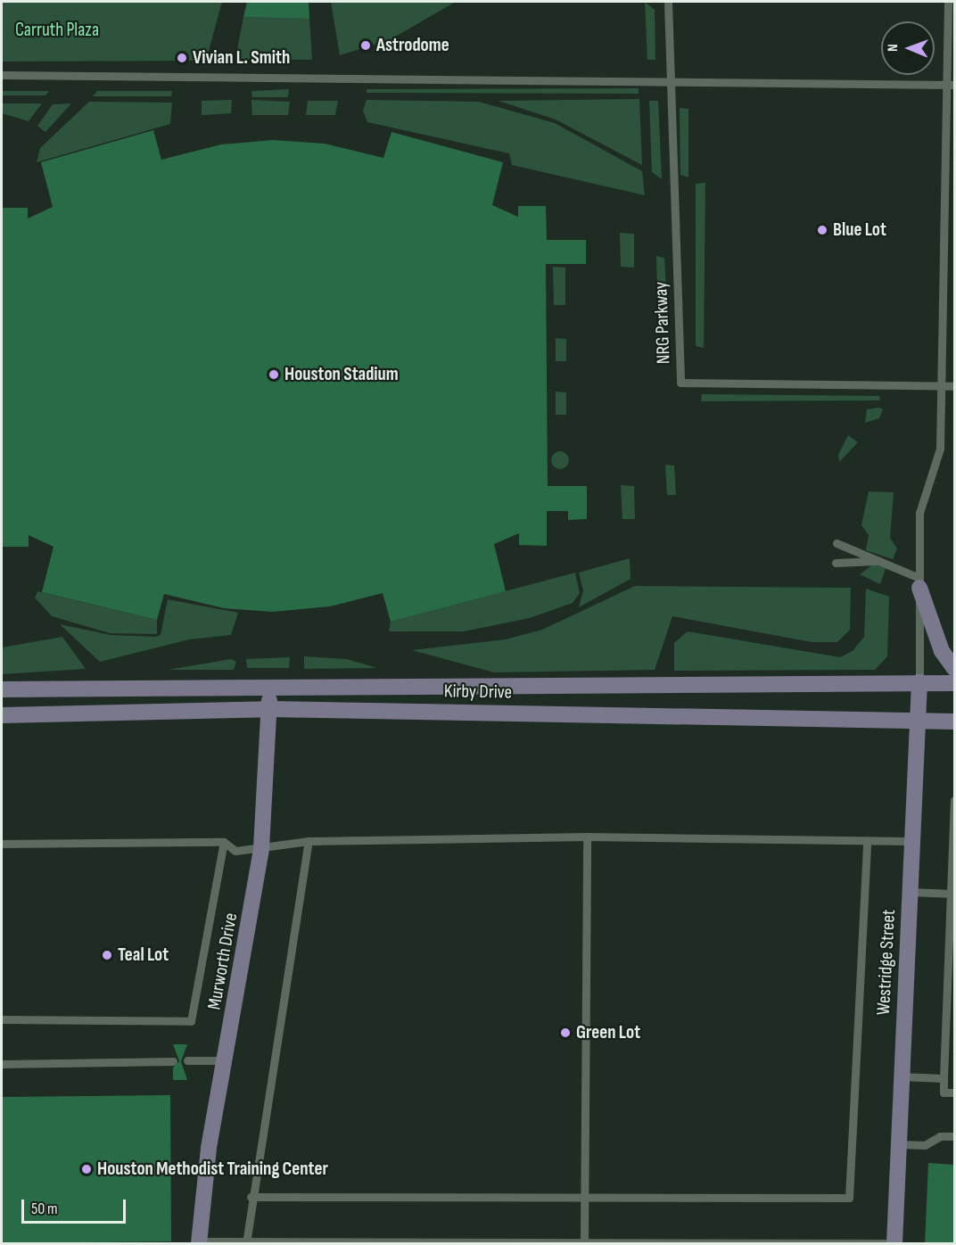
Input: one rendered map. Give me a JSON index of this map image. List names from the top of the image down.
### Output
{
  "streets": {
    "main road": ["Kirby Drive", "Murworth Drive", "Westridge Street"],
    "lane": ["NRG Parkway"]
  },
  "crossings": [
    ["Kirby Drive", "Murworth Drive"],
    ["Kirby Drive", "Westridge Street"]
  ],
  "parks": ["Carruth Plaza"],
  "places": [
    "Astrodome",
    "Vivian L. Smith",
    "Blue Lot",
    "Houston Stadium",
    "Teal Lot",
    "Green Lot",
    "Houston Methodist Training Center"
  ],
  "scale_bar": "50 m",
  "north": "left"
}
